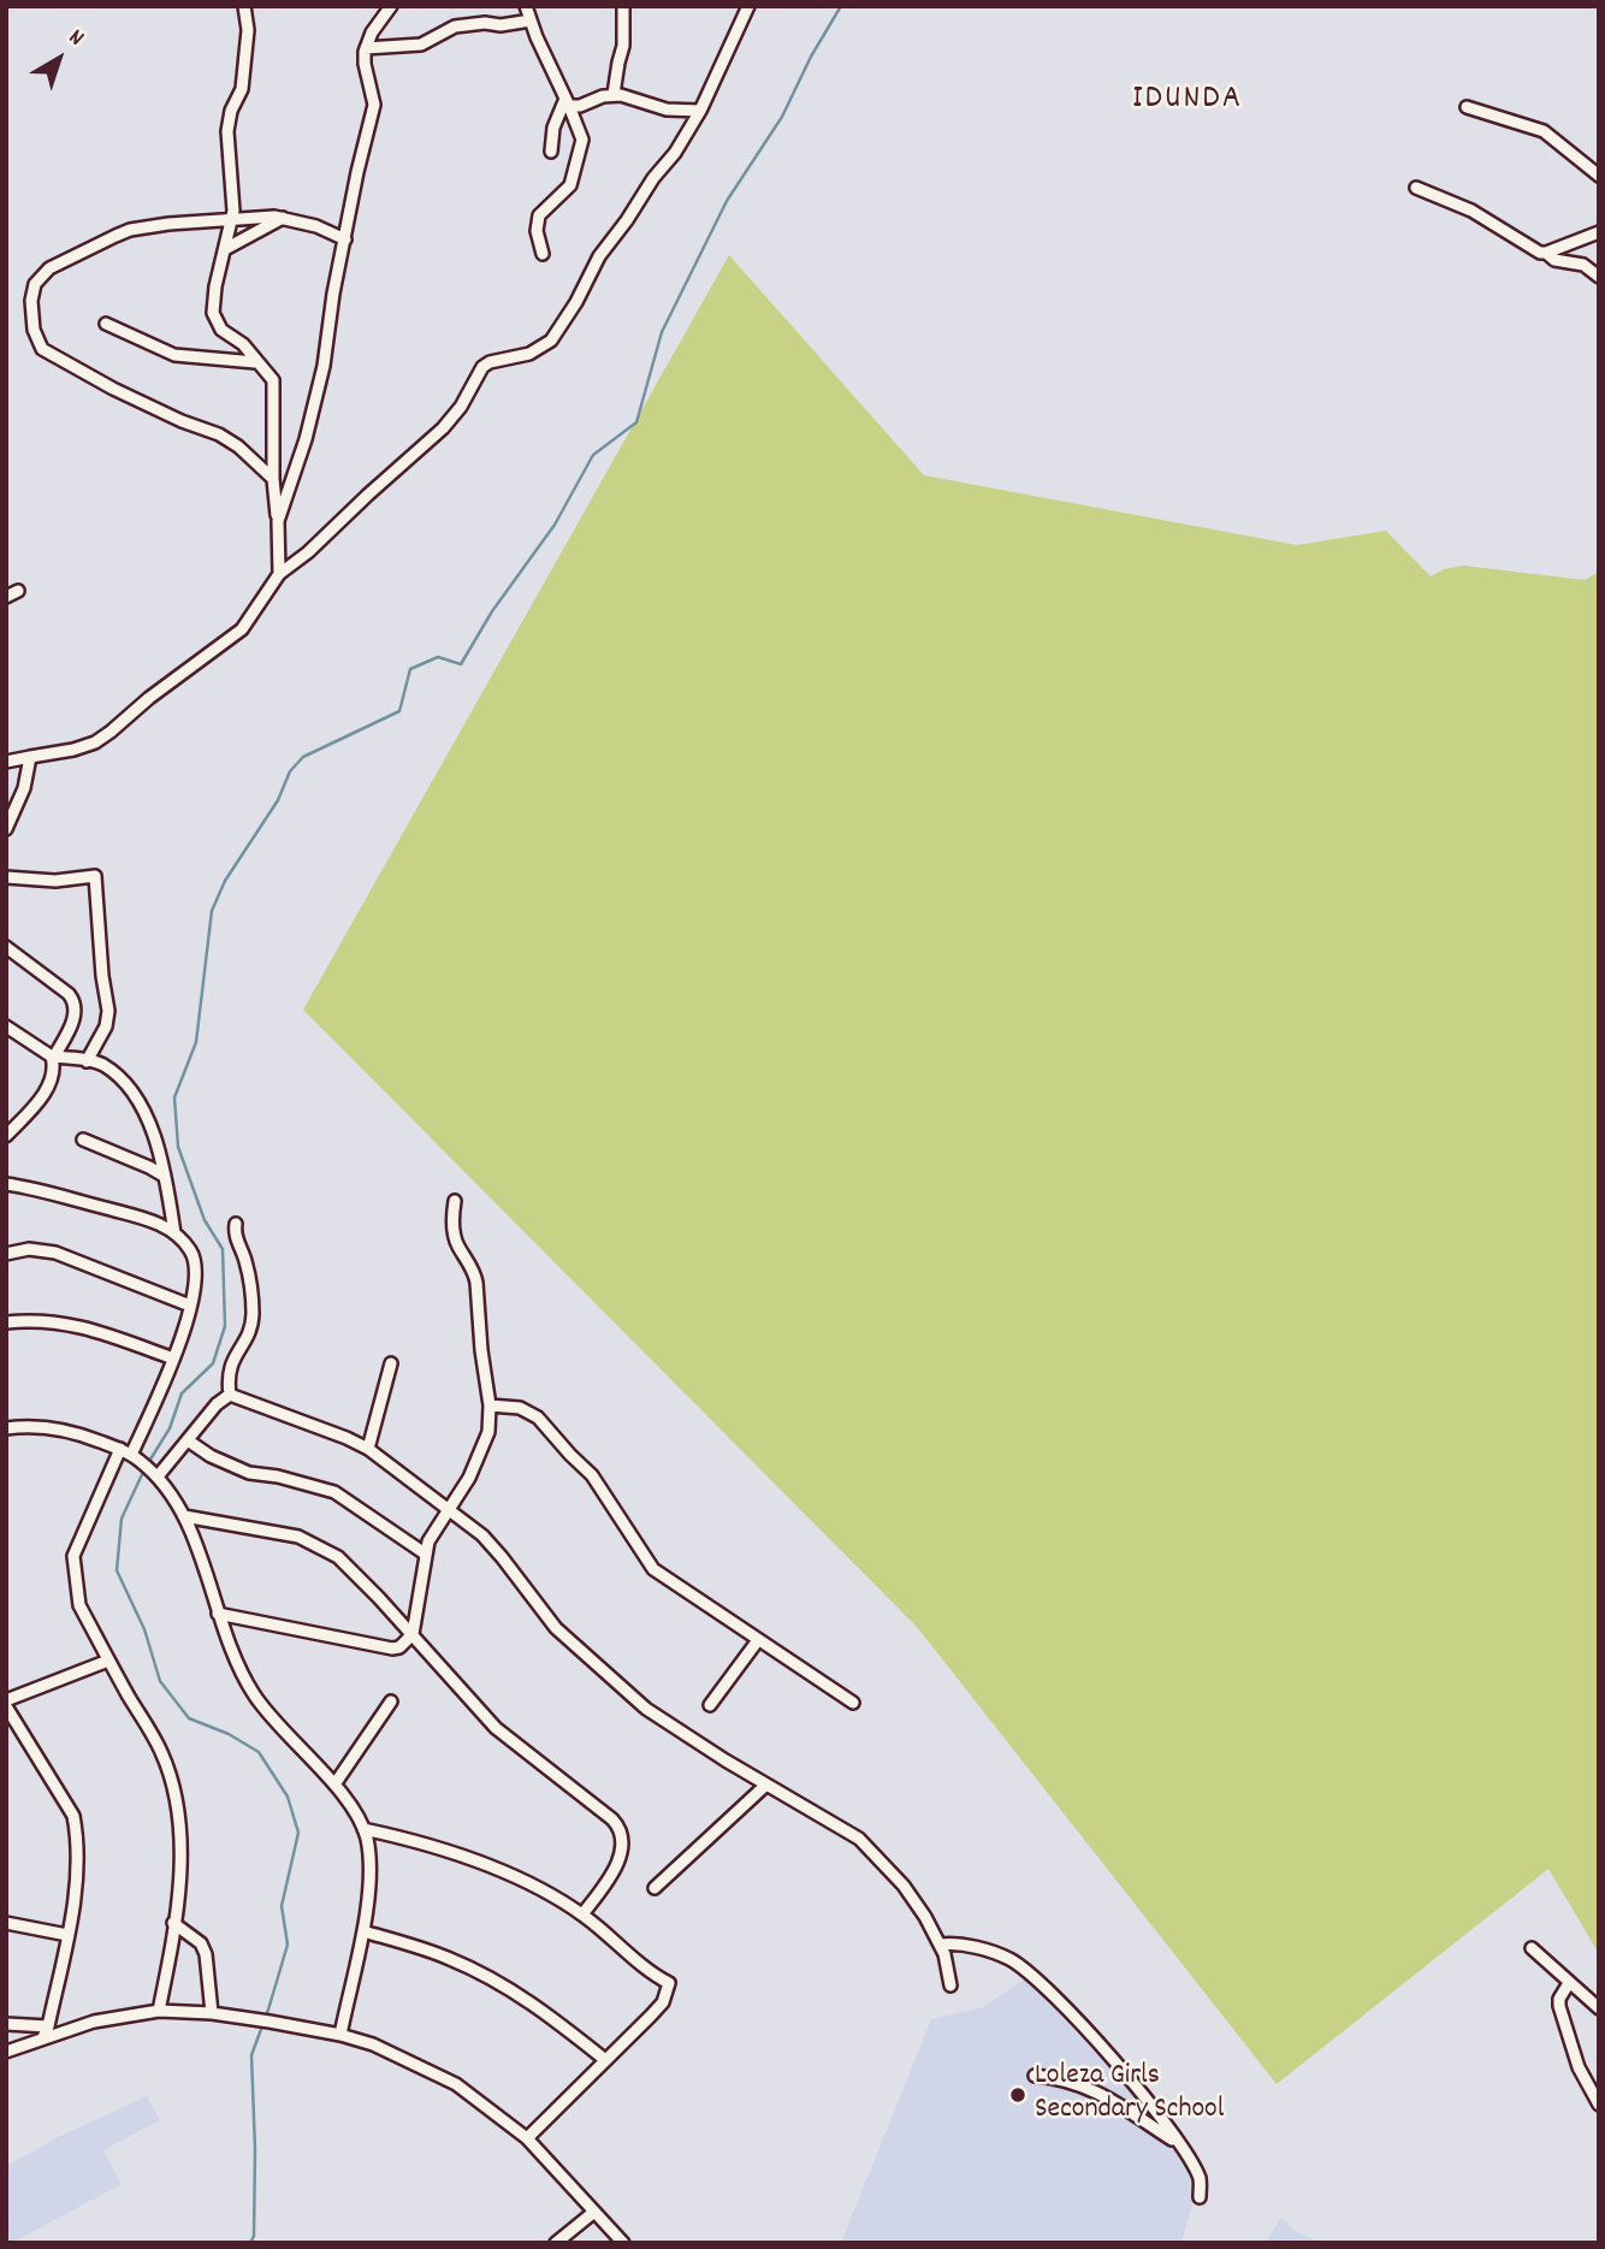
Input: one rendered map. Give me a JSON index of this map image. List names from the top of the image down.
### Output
{
  "districts": ["IDUNDA"],
  "places": ["Loleza Girls Secondary School"],
  "north": "top right"
}
